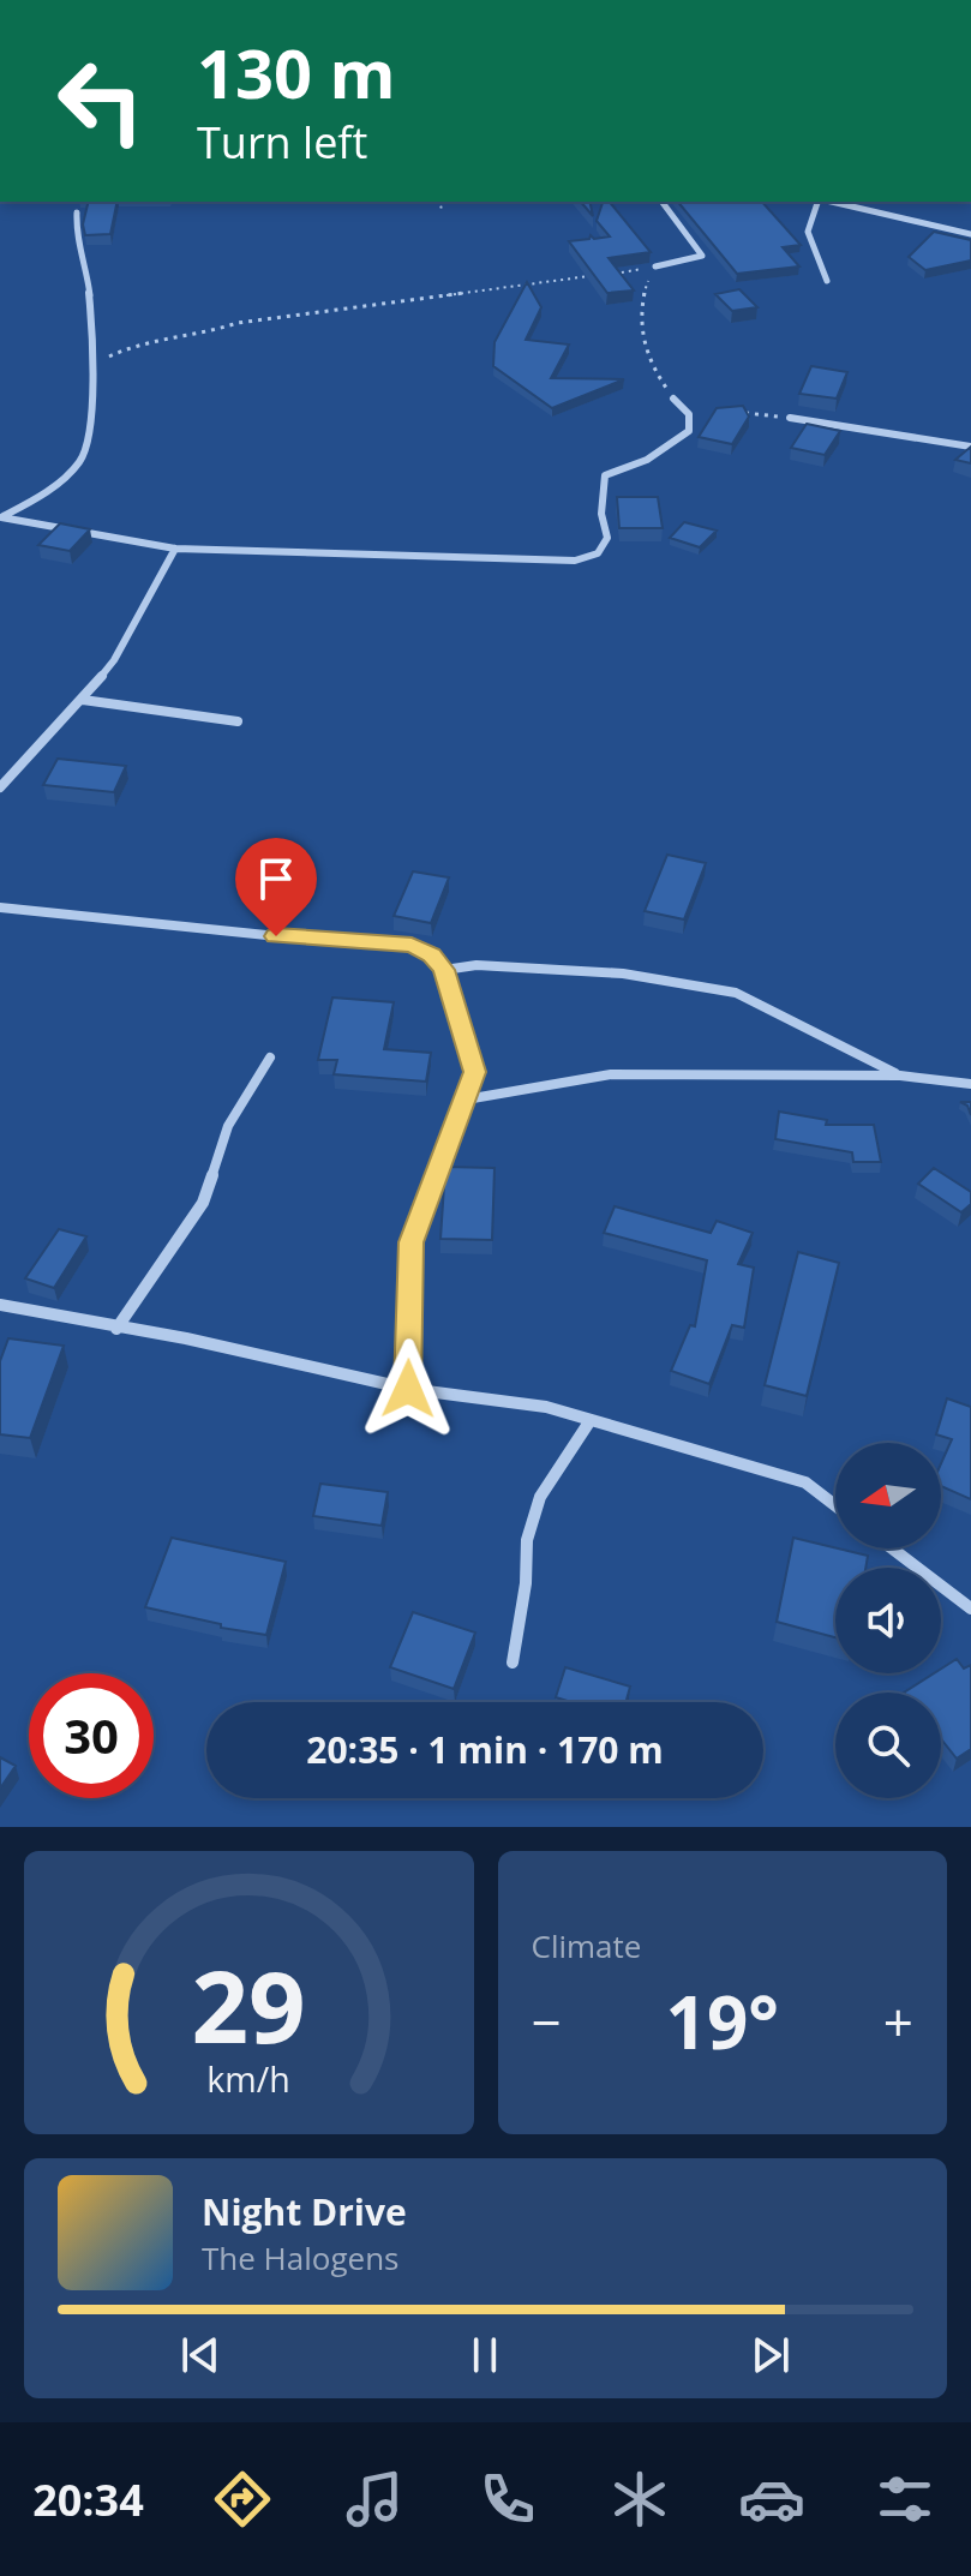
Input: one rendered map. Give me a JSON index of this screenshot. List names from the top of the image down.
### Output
{
  "north": "left",
  "page": {
    "turn": ["130 m", "Turn left"],
    "limit": "30",
    "trip": "20:35 · 1 min · 170 m",
    "tile": "Climate",
    "heat": ["−", "19°", "+"],
    "song": ["Night Drive", "The Halogens"],
    "tabs": "20:34",
    "gauge": ["29", "km/h"]
  }
}
